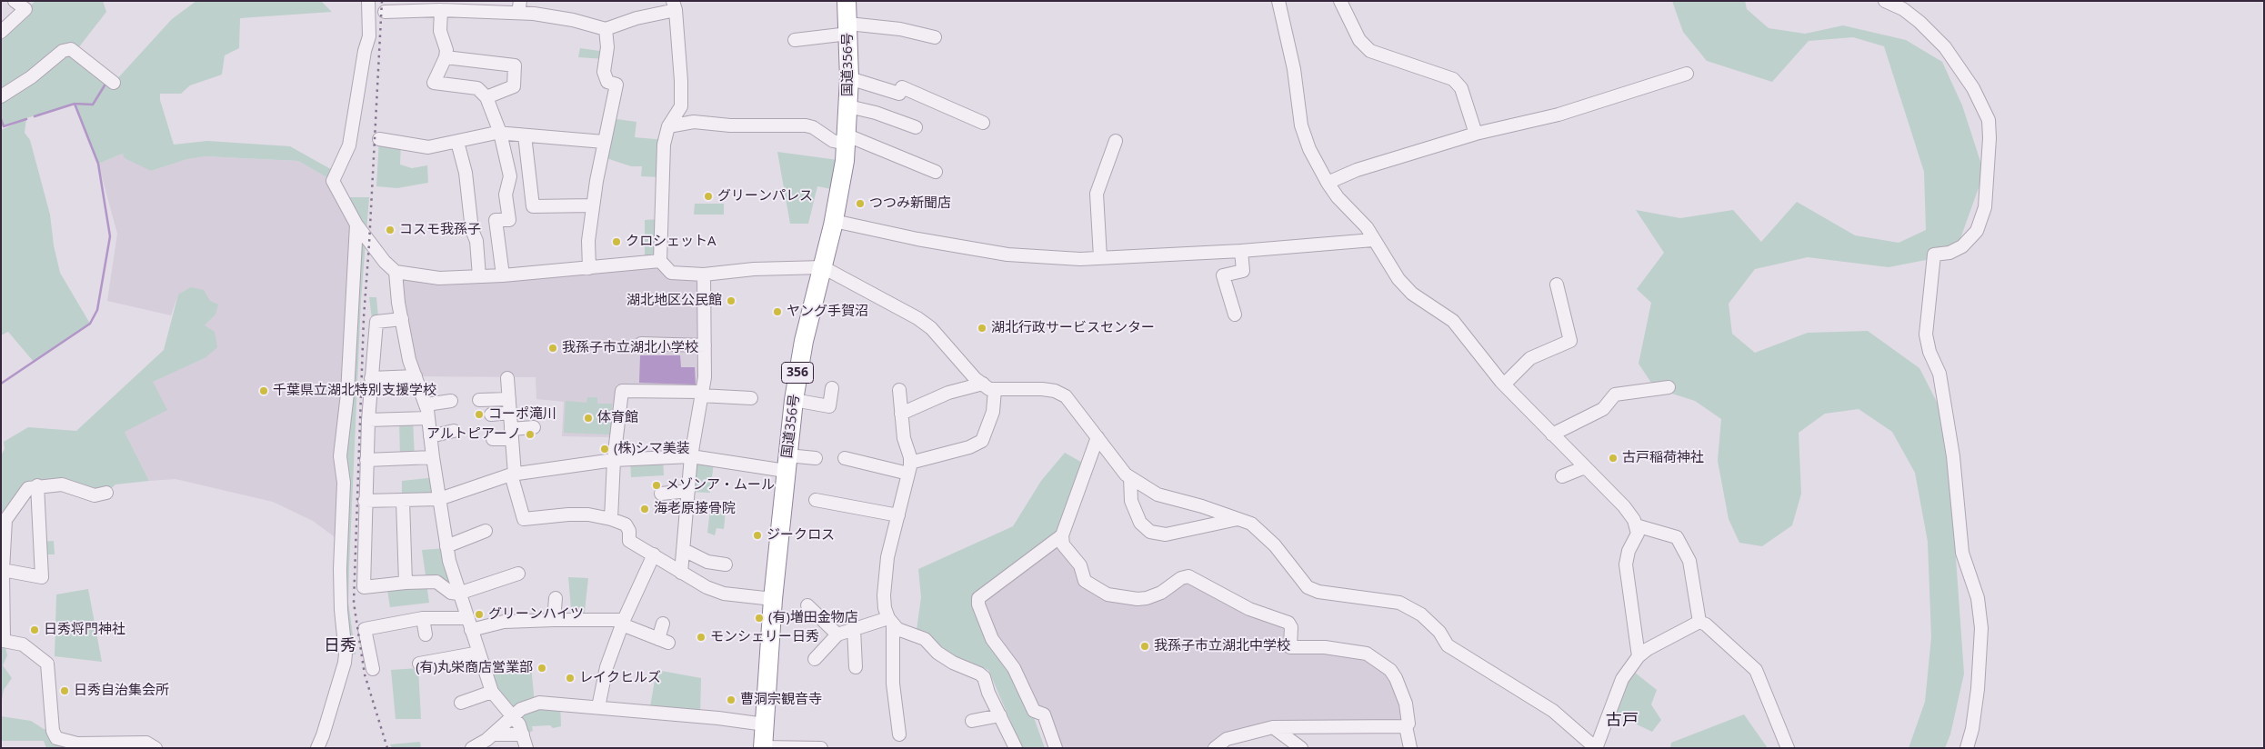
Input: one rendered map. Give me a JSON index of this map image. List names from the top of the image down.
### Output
{
  "streets": {
    "highway": ["国道356号", "356"]
  },
  "districts": ["日秀", "古戸"],
  "places": [
    "グリーンパレス",
    "つつみ新聞店",
    "コスモ我孫子",
    "クロシェットA",
    "湖北地区公民館",
    "ヤング手賀沼",
    "湖北行政サービスセンター",
    "我孫子市立湖北小学校",
    "千葉県立湖北特別支援学校",
    "コーポ滝川",
    "体育館",
    "アルトピアーノ",
    "(株)シマ美装",
    "古戸稲荷神社",
    "メゾンア・ムール",
    "海老原接骨院",
    "ジークロス",
    "グリーンハイツ",
    "(有)増田金物店",
    "日秀将門神社",
    "モンシェリー日秀",
    "我孫子市立湖北中学校",
    "(有)丸栄商店営業部",
    "レイクヒルズ",
    "日秀自治集会所",
    "曹洞宗観音寺"
  ]
}
